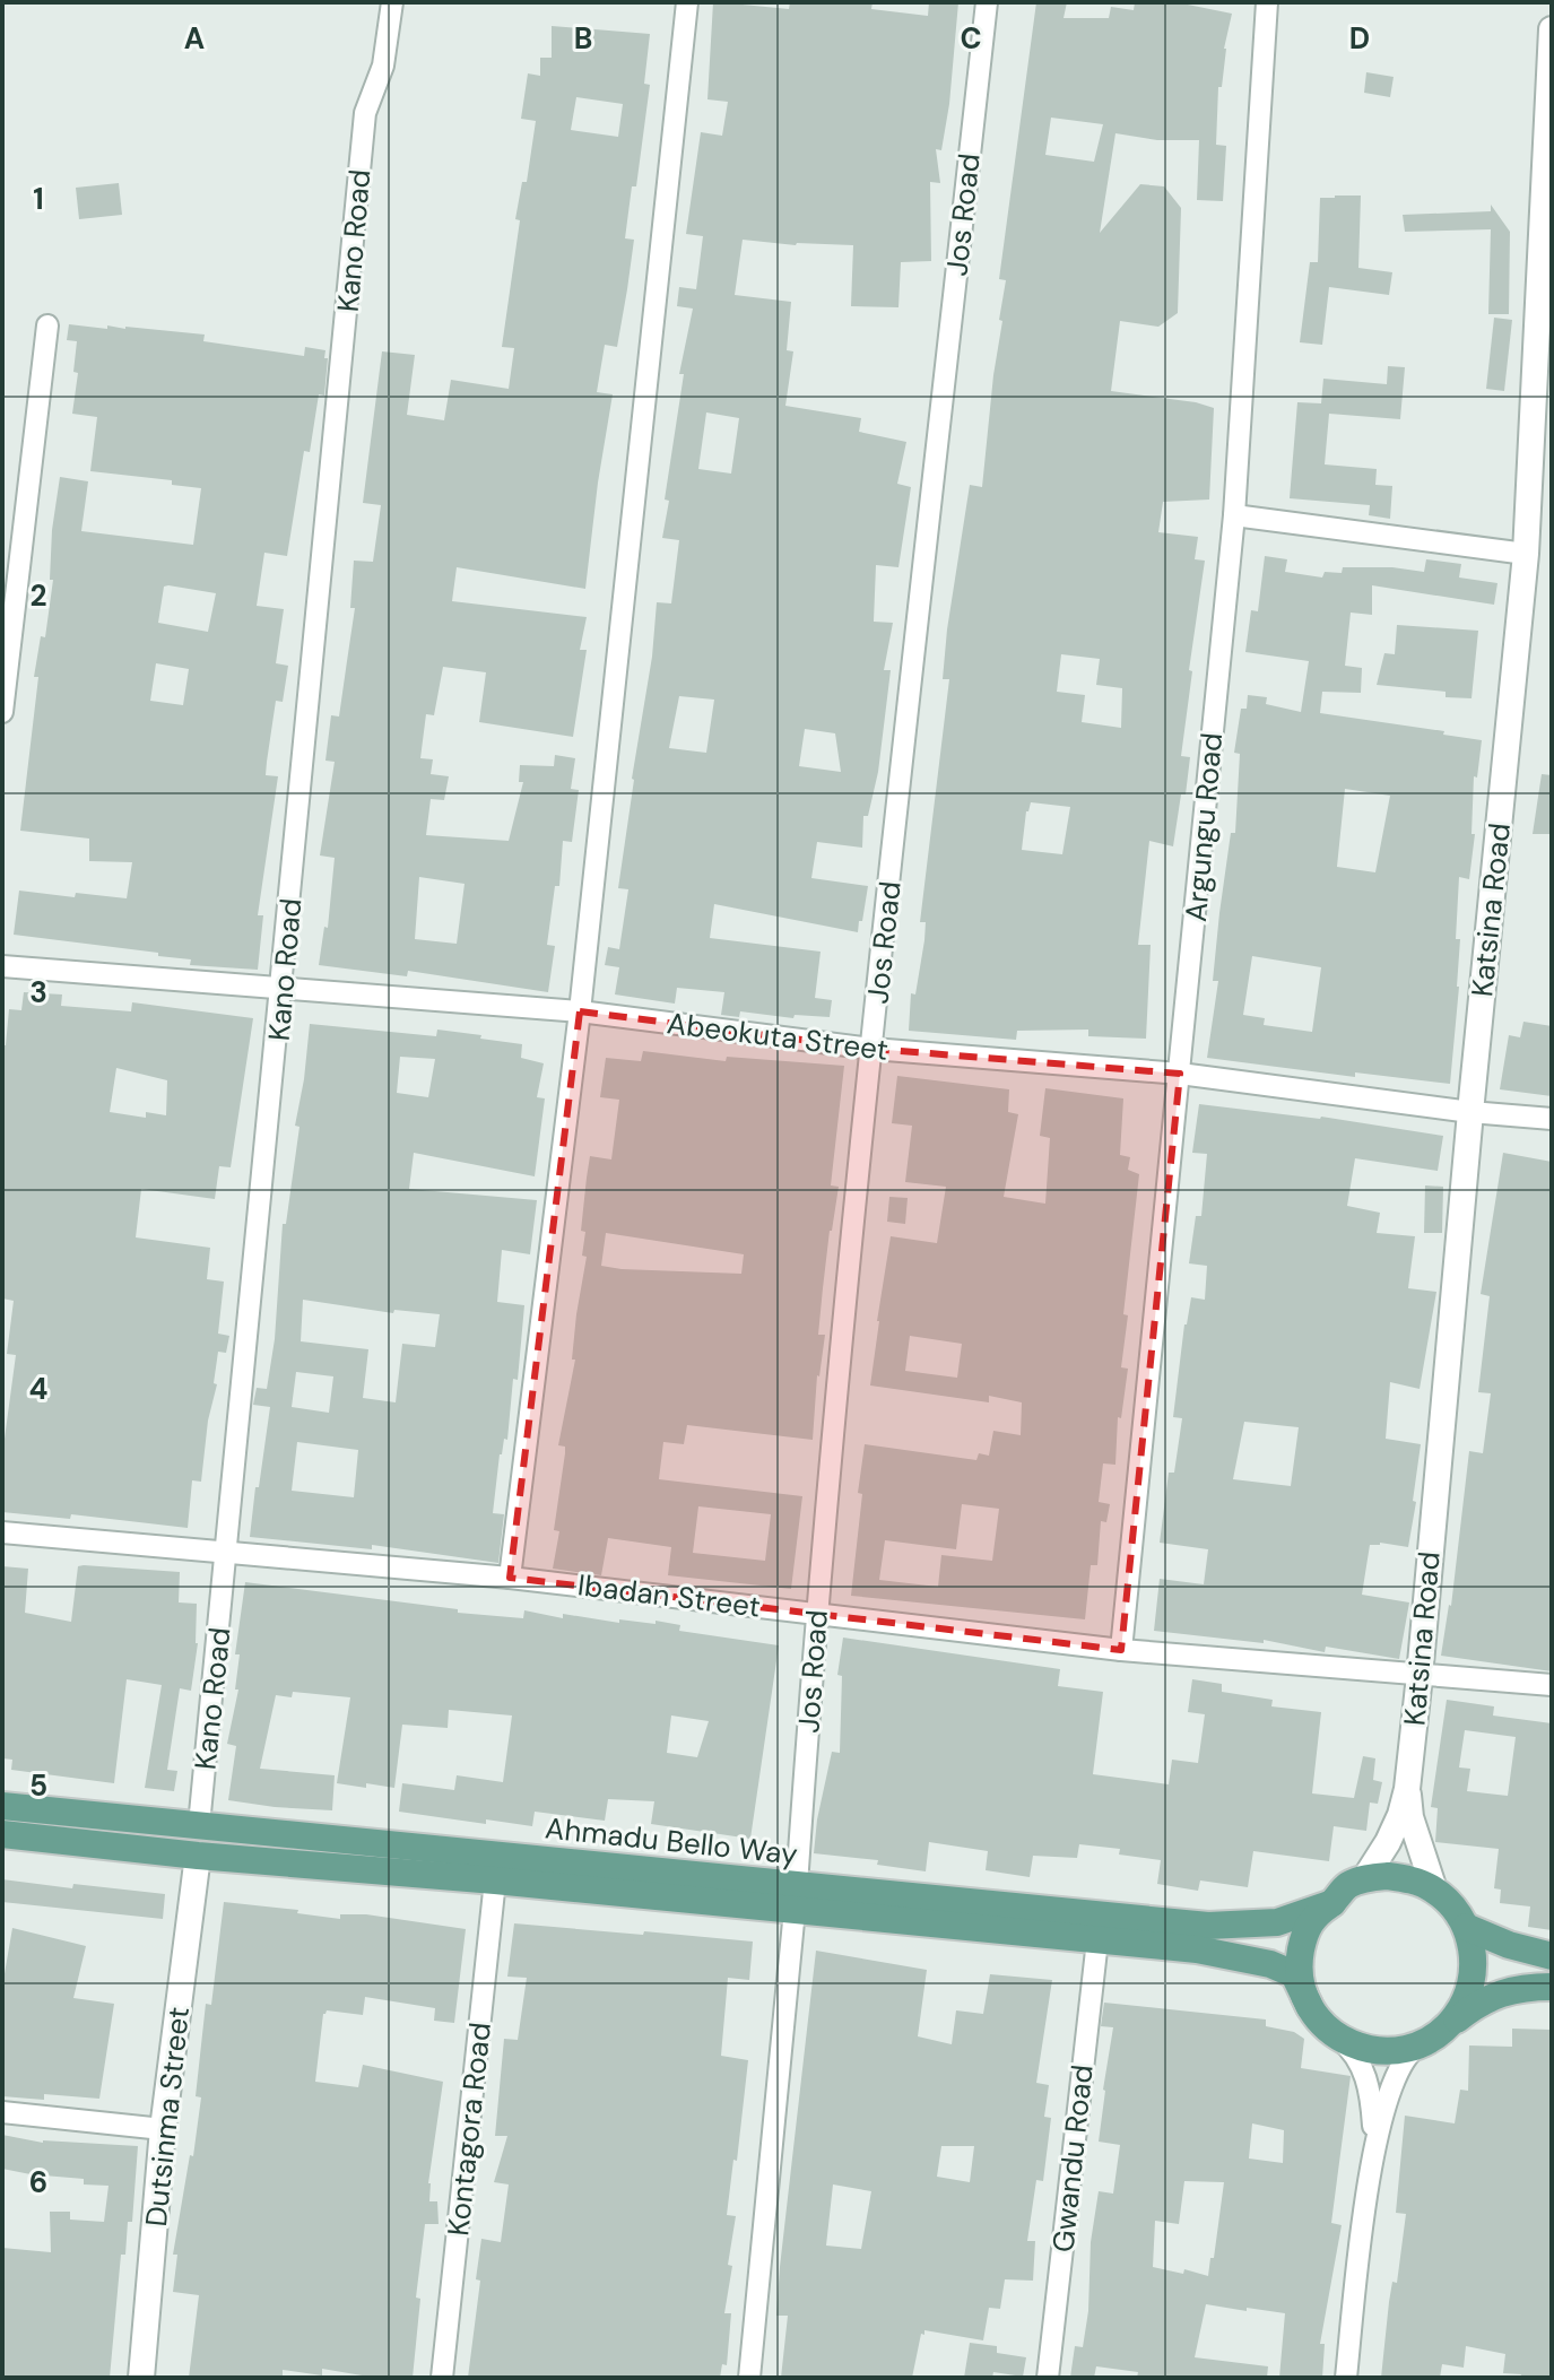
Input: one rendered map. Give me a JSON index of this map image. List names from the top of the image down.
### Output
{
  "streets": {
    "main road": ["Ahmadu Bello Way"],
    "street": [
      "Jos Road",
      "Kano Road",
      "Argungu Road",
      "Katsina Road",
      "Abeokuta Street",
      "Ibadan Street",
      "Dutsinma Street",
      "Kontagora Road",
      "Gwandu Road"
    ]
  },
  "crossings": [
    ["Jos Road", "Abeokuta Street"],
    ["Jos Road", "Ibadan Street"],
    ["Jos Road", "Ahmadu Bello Way"],
    ["Kano Road", "Abeokuta Street"],
    ["Kano Road", "Ibadan Street"],
    ["Kano Road", "Ahmadu Bello Way"],
    ["Argungu Road", "Abeokuta Street"],
    ["Argungu Road", "Ibadan Street"],
    ["Katsina Road", "Abeokuta Street"],
    ["Katsina Road", "Ibadan Street"],
    ["Ahmadu Bello Way", "Dutsinma Street"],
    ["Ahmadu Bello Way", "Kontagora Road"],
    ["Ahmadu Bello Way", "Gwandu Road"]
  ],
  "grid": {
    "columns": [
      "A",
      "B",
      "C",
      "D"
    ],
    "rows": [
      "1",
      "2",
      "3",
      "4",
      "5",
      "6"
    ]
  }
}
